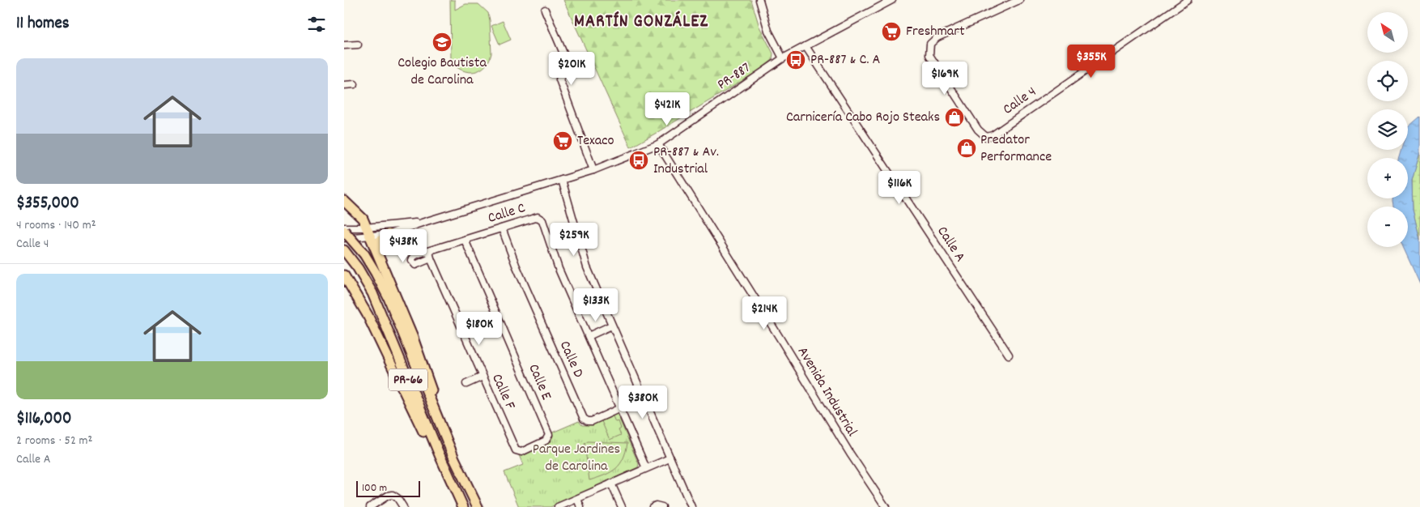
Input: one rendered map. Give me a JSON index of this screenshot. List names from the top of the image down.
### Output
{
  "streets": {
    "highway": ["PR-66"],
    "street": [
      "PR-887",
      "Calle 4",
      "Calle C",
      "Calle A",
      "Calle D",
      "Calle E",
      "Calle F",
      "Avenida Industrial"
    ]
  },
  "crossings": [
    ["PR-887", "Calle A"],
    ["PR-887", "Avenida Industrial"],
    ["Calle C", "Calle D"],
    ["Calle C", "Calle E"],
    ["Calle C", "Calle F"],
    ["Calle E", "Calle F"]
  ],
  "districts": ["MARTÍN GONZÁLEZ"],
  "parks": ["Parque Jardines de Carolina"],
  "places": {
    "supermarket": ["Freshmart", "Texaco"],
    "school or university": ["Colegio Bautista de Carolina"],
    "bus stop": ["PR-887 & C. A", "PR-887 & Av. Industrial"],
    "shop": ["Carnicería Cabo Rojo Steaks", "Predator Performance"]
  },
  "scale_bar": "100 m",
  "north": "top left",
  "page": {
    "heading": "11 homes",
    "map_buttons": ["+", "−"],
    "price": [
      "$355K",
      "$201K",
      "$169K",
      "$421K",
      "$116K",
      "$259K",
      "$438K",
      "$133K",
      "$214K",
      "$180K",
      "$380K"
    ],
    "list": [
      {
        "name": "$355,000",
        "note": "4 rooms · 140 m² · Calle 4"
      },
      {
        "name": "$116,000",
        "note": "2 rooms · 52 m² · Calle A"
      }
    ],
    "scale": "100 m"
  }
}
